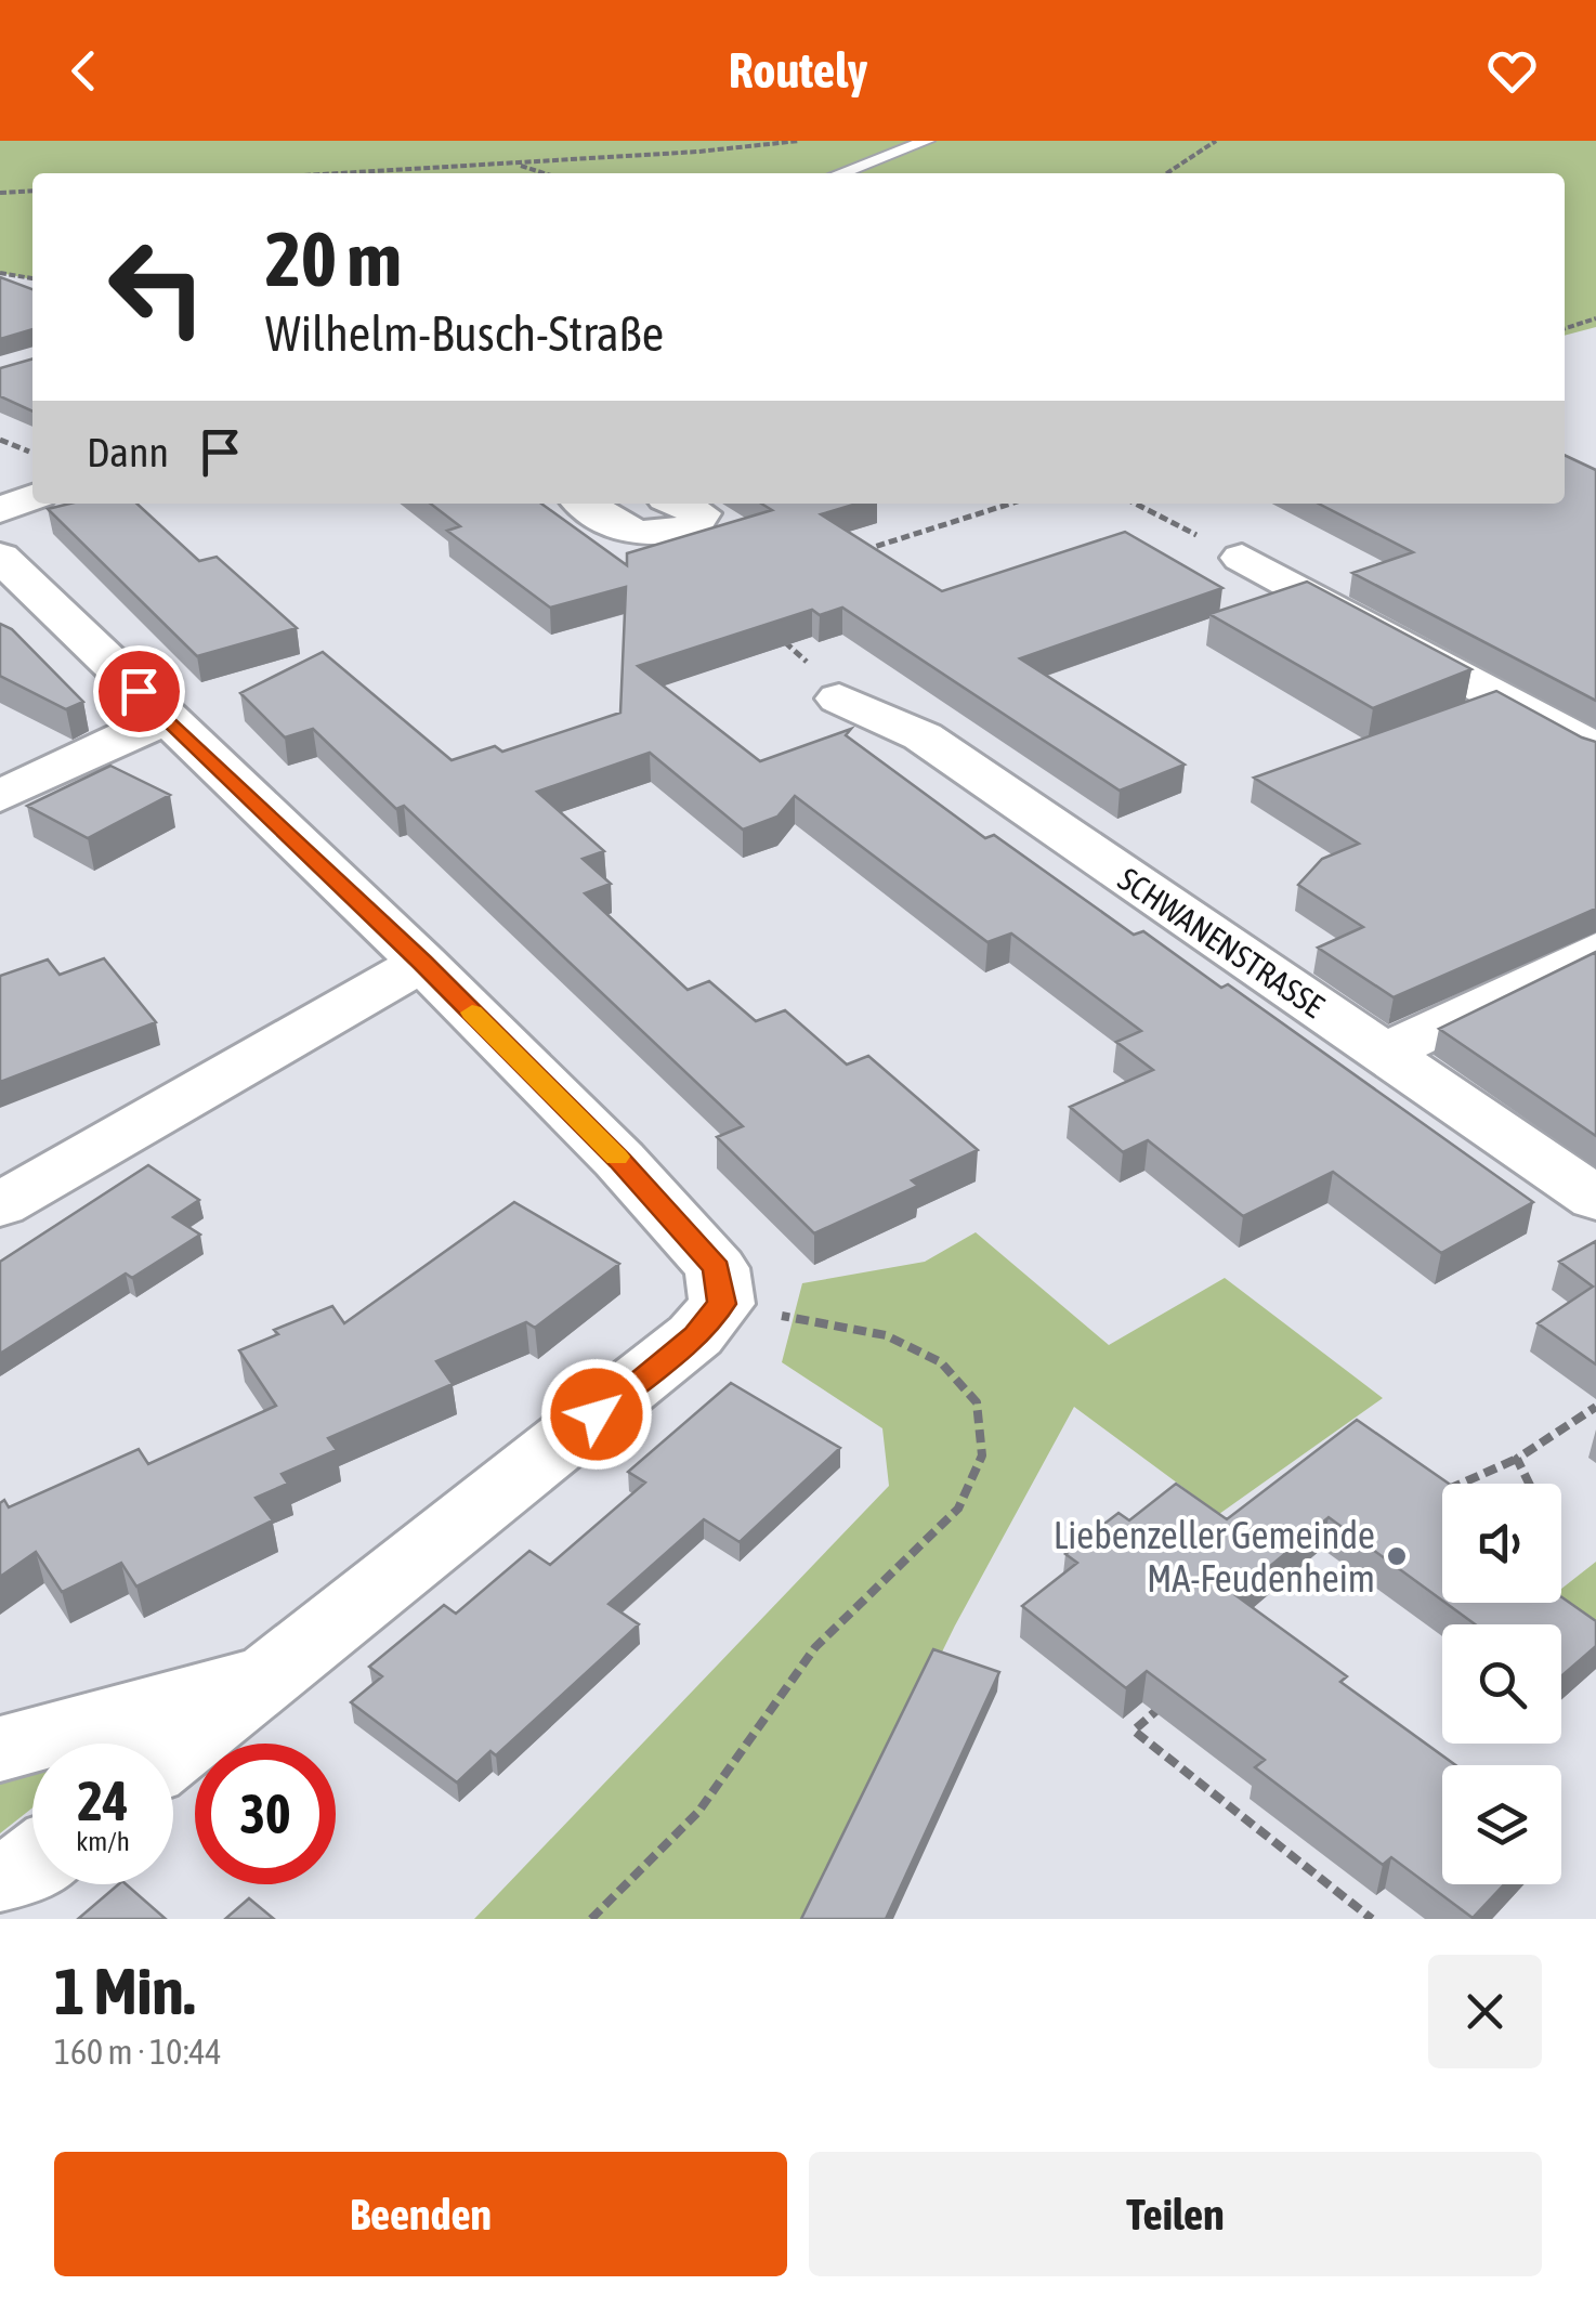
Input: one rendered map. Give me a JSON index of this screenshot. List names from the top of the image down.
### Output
{
  "streets": {
    "street": ["SCHWANENSTRASSE"]
  },
  "places": ["Liebenzeller Gemeinde MA-Feudenheim"],
  "page": {
    "header": "Routely",
    "turn": ["20 m", "Wilhelm-Busch-Straße"],
    "then": "Dann",
    "speed": "24 km/h",
    "limit": "30",
    "heading": ["1 Min.", "160 m · 10:44"],
    "buttons": ["Beenden", "Teilen"]
  }
}
